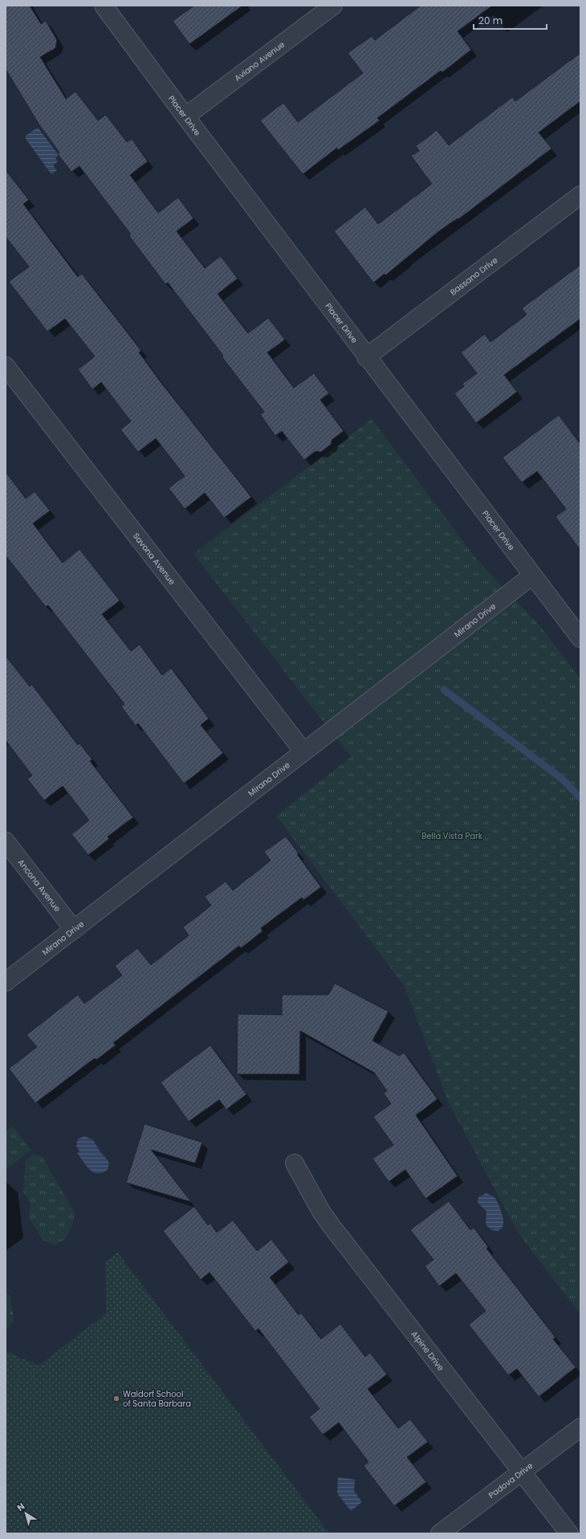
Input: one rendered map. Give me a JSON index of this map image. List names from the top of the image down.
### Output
{
  "streets": {
    "street": [
      "Aviano Avenue",
      "Placer Drive",
      "Bassano Drive",
      "Savona Avenue",
      "Mirano Drive",
      "Ancona Avenue",
      "Alpine Drive",
      "Padova Drive"
    ]
  },
  "crossings": [
    ["Aviano Avenue", "Placer Drive"],
    ["Placer Drive", "Bassano Drive"],
    ["Placer Drive", "Mirano Drive"],
    ["Savona Avenue", "Mirano Drive"],
    ["Mirano Drive", "Ancona Avenue"],
    ["Alpine Drive", "Padova Drive"]
  ],
  "parks": ["Bella Vista Park"],
  "places": ["Waldorf School of Santa Barbara"],
  "scale_bar": "20 m",
  "north": "top left"
}
